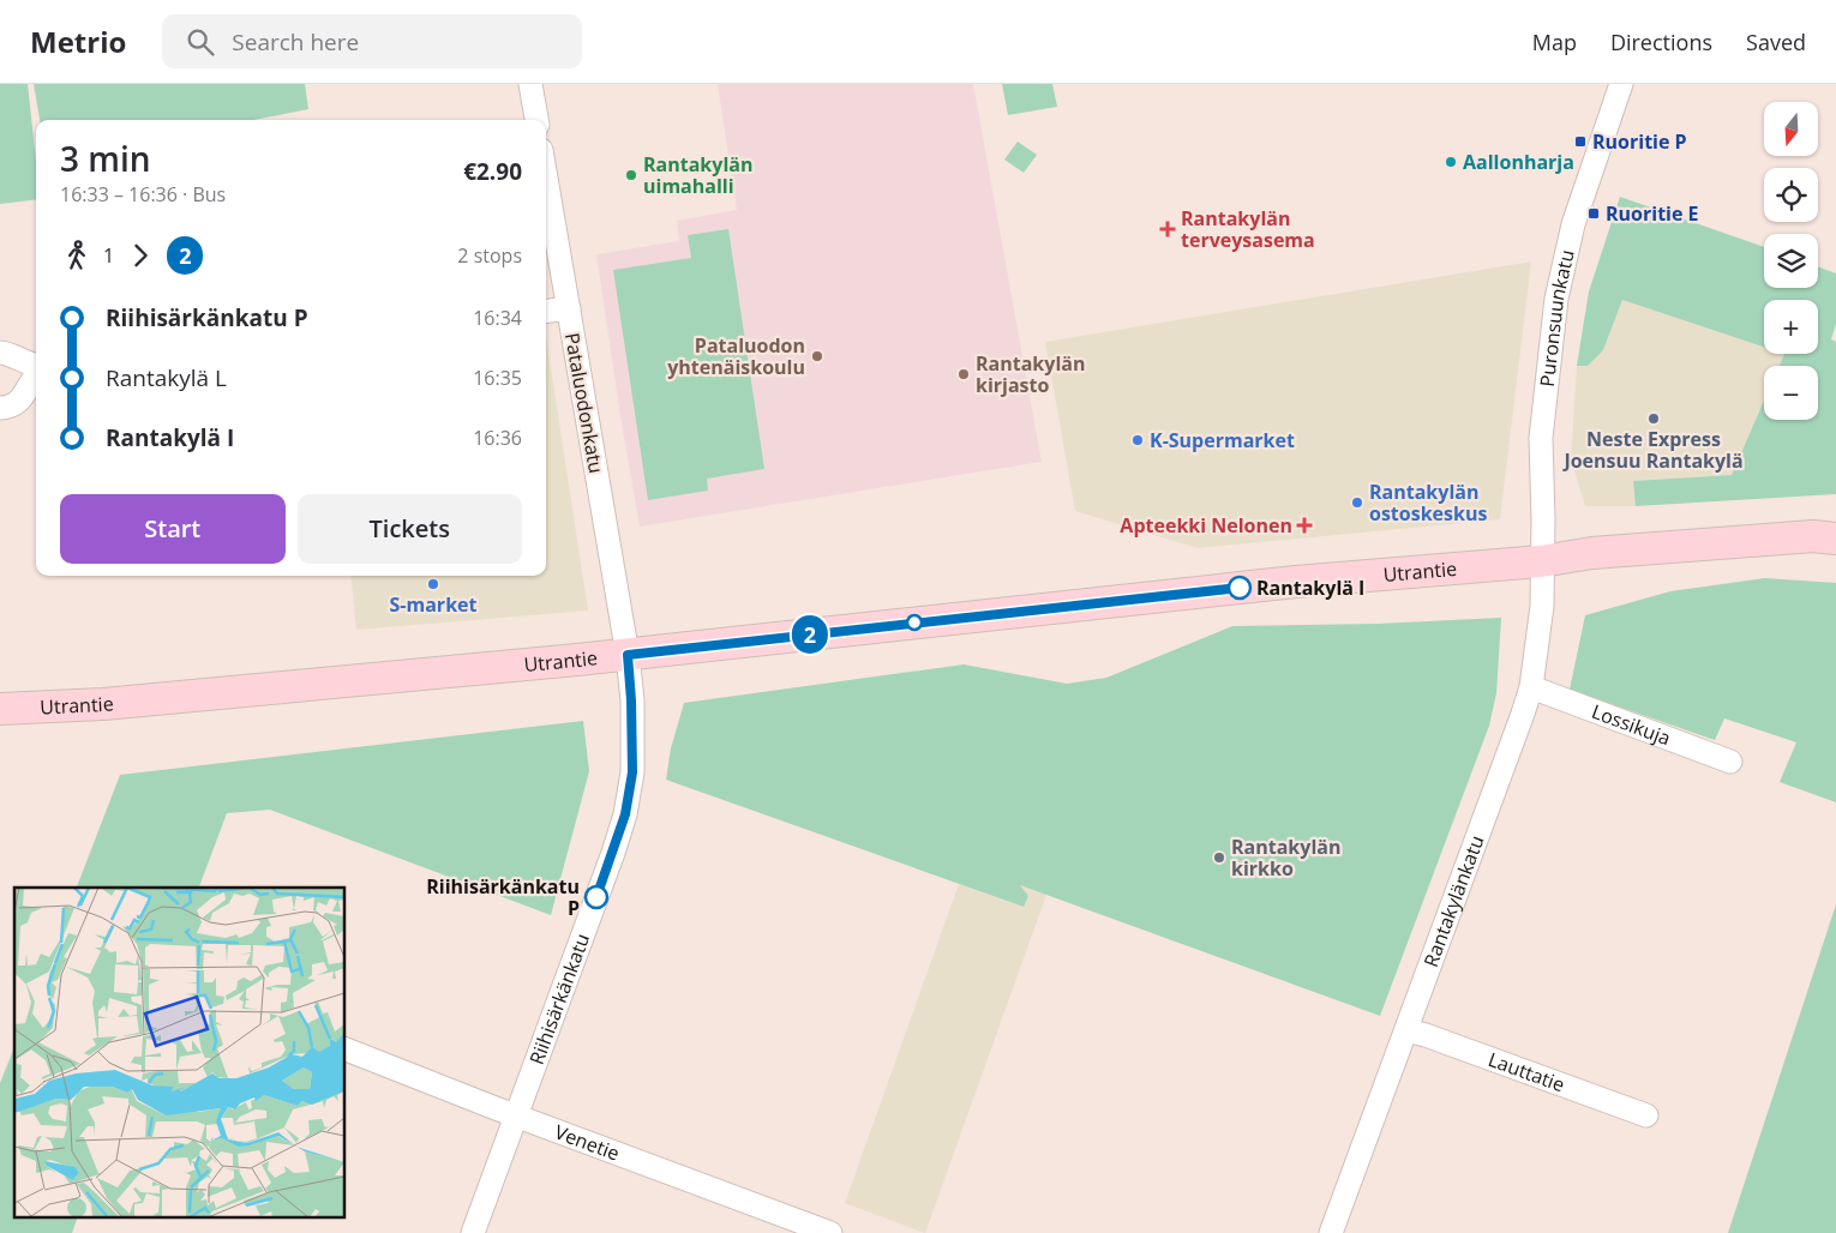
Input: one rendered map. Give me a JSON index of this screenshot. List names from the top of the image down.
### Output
{
  "streets": {
    "main road": ["Utrantie"],
    "street": [
      "Puronsuunkatu",
      "Pataluodonkatu",
      "Lossikuja",
      "Rantakylänkatu",
      "Riihisärkänkatu",
      "Lauttatie",
      "Venetie"
    ]
  },
  "crossings": [
    ["Puronsuunkatu", "Utrantie"],
    ["Puronsuunkatu", "Rantakylänkatu"],
    ["Pataluodonkatu", "Utrantie"],
    ["Pataluodonkatu", "Riihisärkänkatu"],
    ["Utrantie", "Rantakylänkatu"],
    ["Utrantie", "Riihisärkänkatu"],
    ["Lossikuja", "Rantakylänkatu"],
    ["Rantakylänkatu", "Lauttatie"],
    ["Riihisärkänkatu", "Venetie"]
  ],
  "places": {
    "transit": ["Ruoritie P", "Ruoritie E"],
    "other": [
      "Aallonharja",
      "Rantakylän uimahalli",
      "Pataluodon yhtenäiskoulu",
      "Rantakylän kirjasto",
      "Neste Express Joensuu Rantakylä",
      "K-Supermarket",
      "Rantakylän ostoskeskus",
      "S-market",
      "Rantakylä I",
      "Rantakylän kirkko",
      "Riihisärkänkatu P"
    ],
    "health": ["Rantakylän terveysasema", "Apteekki Nelonen"]
  },
  "lines": ["bus line 2"],
  "north": "bottom",
  "page": {
    "header": "Metrio",
    "search": "Search here",
    "nav": ["Map", "Directions", "Saved"],
    "on_map": "2",
    "map_buttons": ["+", "−"],
    "heading": ["3 min", "16:33 – 16:36 · Bus", "€2.90"],
    "legs": ["1", "2", "2 stops"],
    "list": [
      {
        "name": "Riihisärkänkatu P",
        "value": "16:34"
      },
      {
        "name": "Rantakylä L",
        "value": "16:35"
      },
      {
        "name": "Rantakylä I",
        "value": "16:36"
      }
    ],
    "buttons": ["Start", "Tickets"]
  }
}
